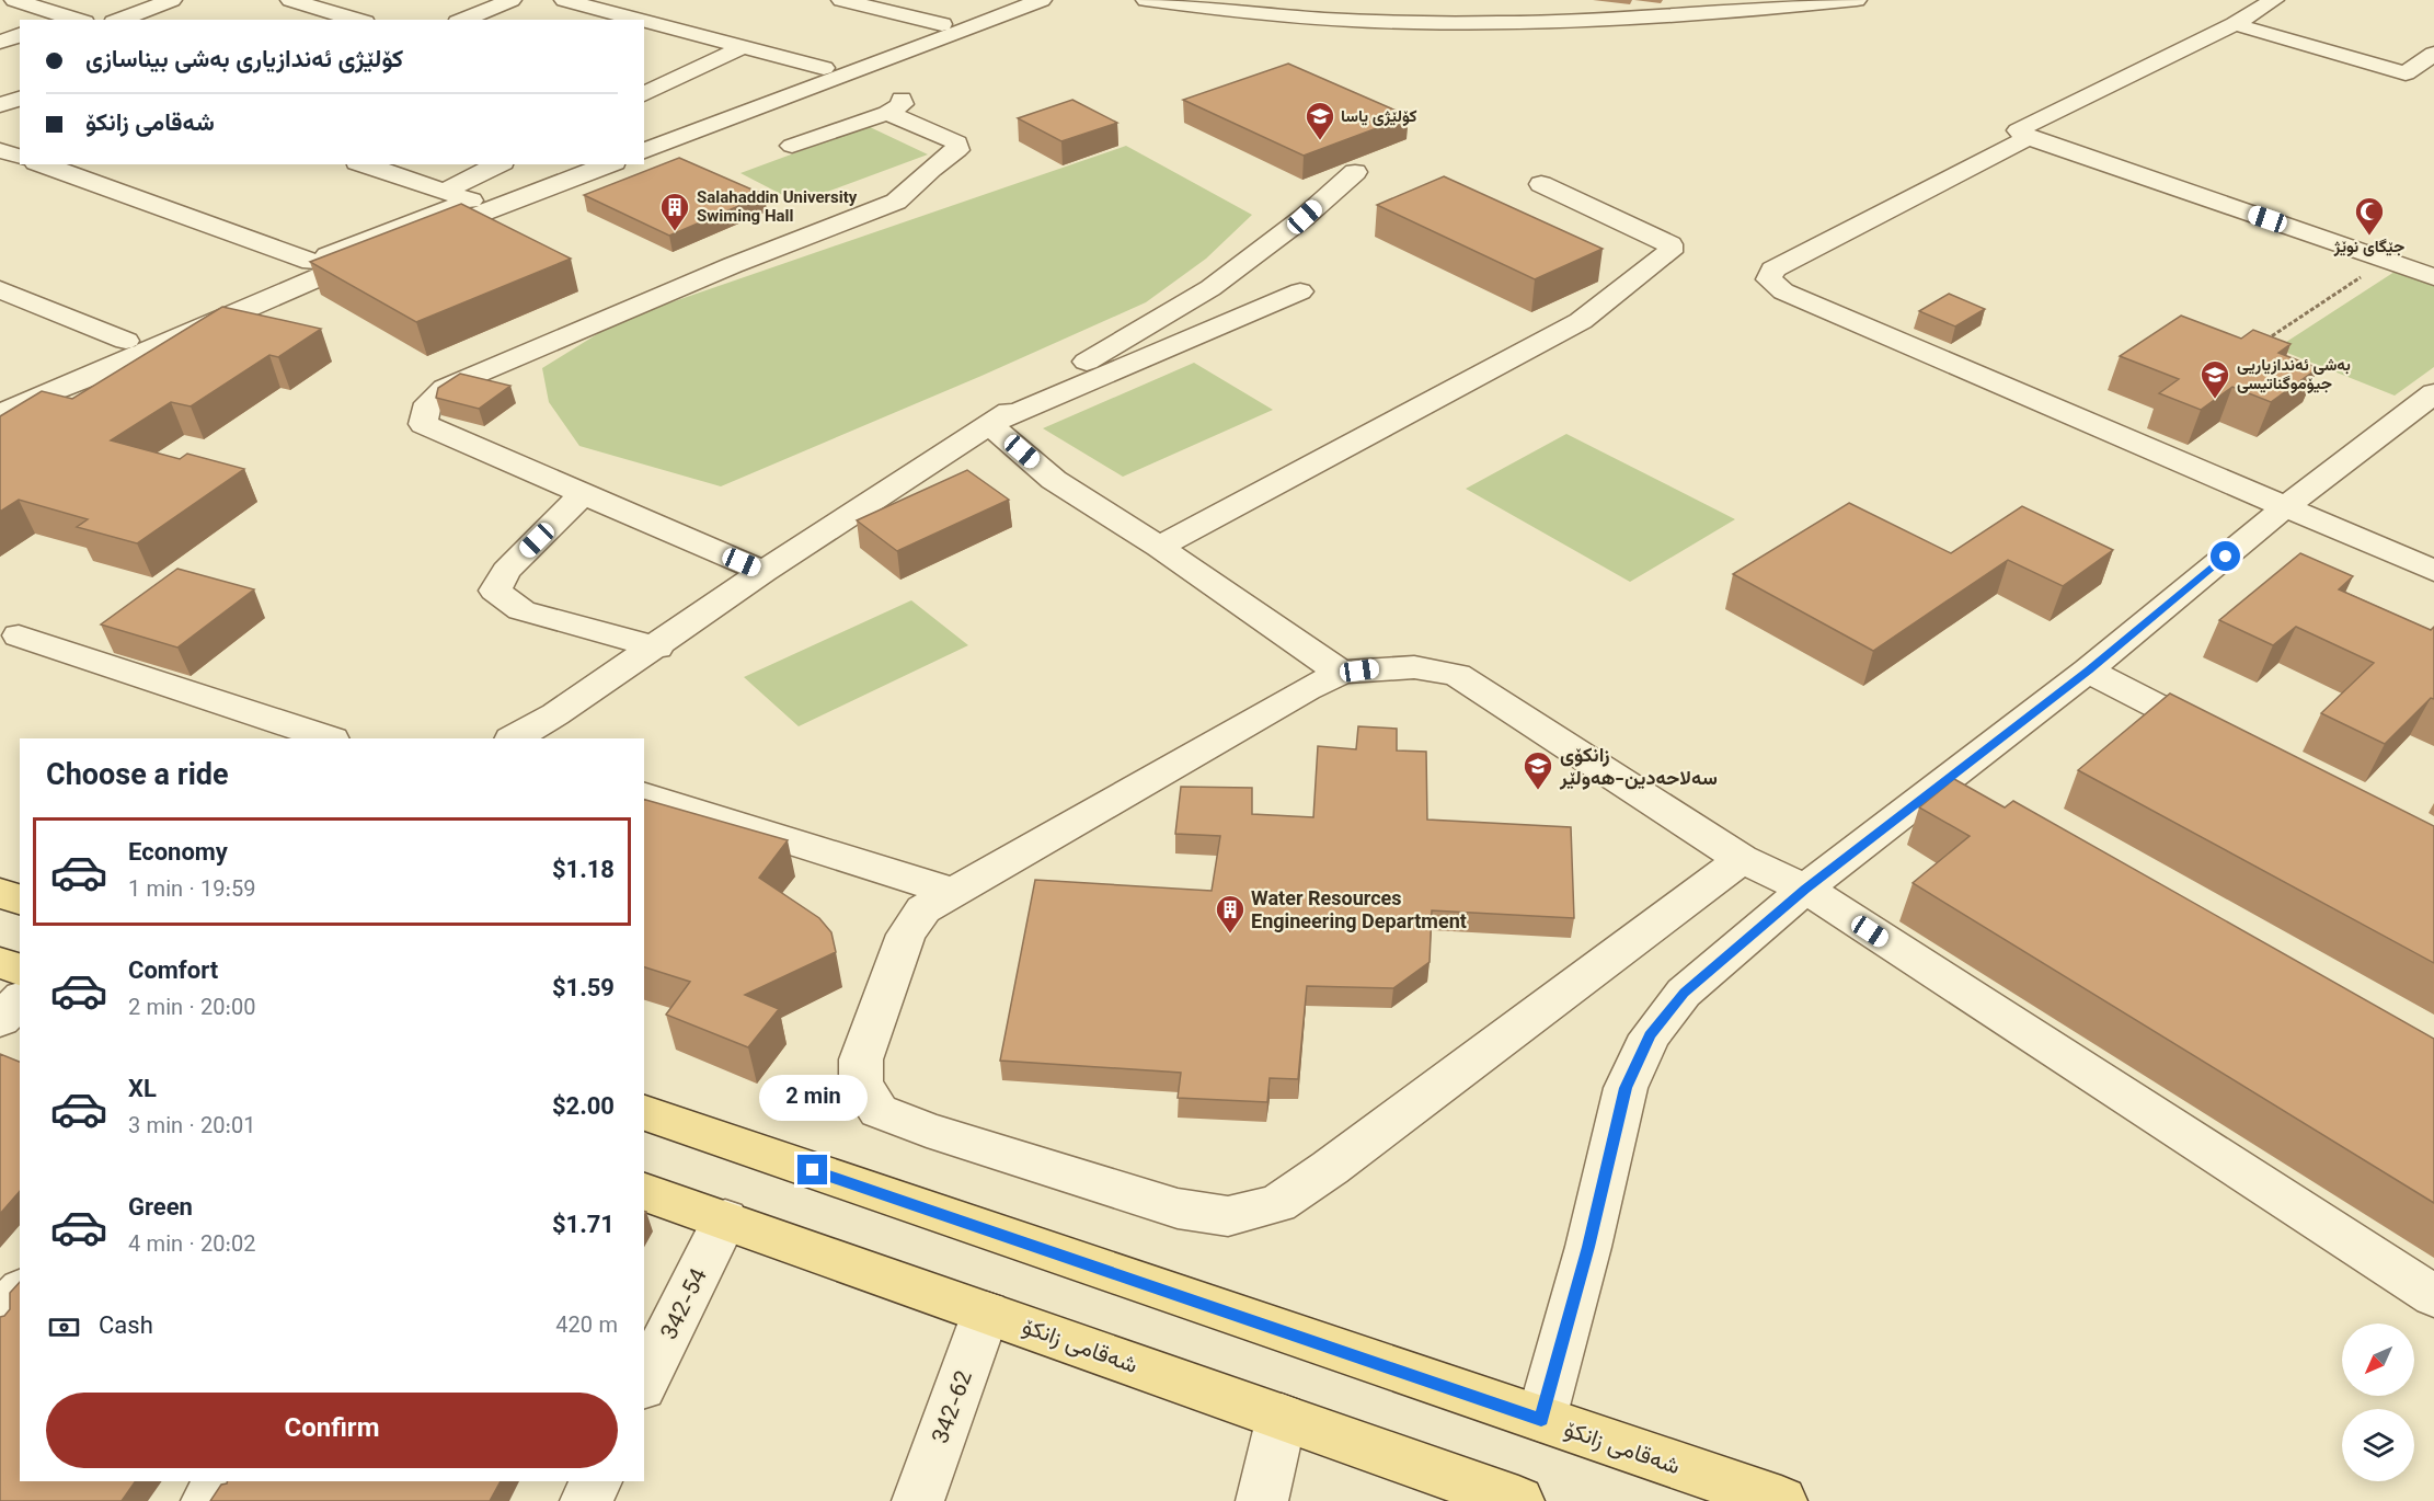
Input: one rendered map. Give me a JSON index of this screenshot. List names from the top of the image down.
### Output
{
  "streets": {
    "main road": ["شەقامی زانکۆ"],
    "street": ["342-54", "342-62"]
  },
  "crossings": [
    ["342-54", "شەقامی زانکۆ"],
    ["شەقامی زانکۆ", "342-62"]
  ],
  "places": {
    "school or university": ["کۆلێژی یاسا", "بەشی ئەندازیاریی جیۆموگناتیسی", "زانکۆی سەلاحەدین-هەولێر"],
    "building": ["Salahaddin University Swiming Hall", "Water Resources Engineering Department"],
    "mosque": ["جێگای نوێژ"]
  },
  "north": "bottom left",
  "page": {
    "banner": ["کۆلێژی ئەندازیاری بەشی بیناسازی", "شەقامی زانکۆ"],
    "heading": "Choose a ride",
    "list": [
      {
        "name": "Economy",
        "note": "1 min · 19:59",
        "value": "$1.18"
      },
      {
        "name": "Comfort",
        "note": "2 min · 20:00",
        "value": "$1.59"
      },
      {
        "name": "XL",
        "note": "3 min · 20:01",
        "value": "$2.00"
      },
      {
        "name": "Green",
        "note": "4 min · 20:02",
        "value": "$1.71"
      }
    ],
    "bubble": "2 min",
    "pay": ["Cash", "420 m"],
    "buttons": "Confirm"
  }
}
